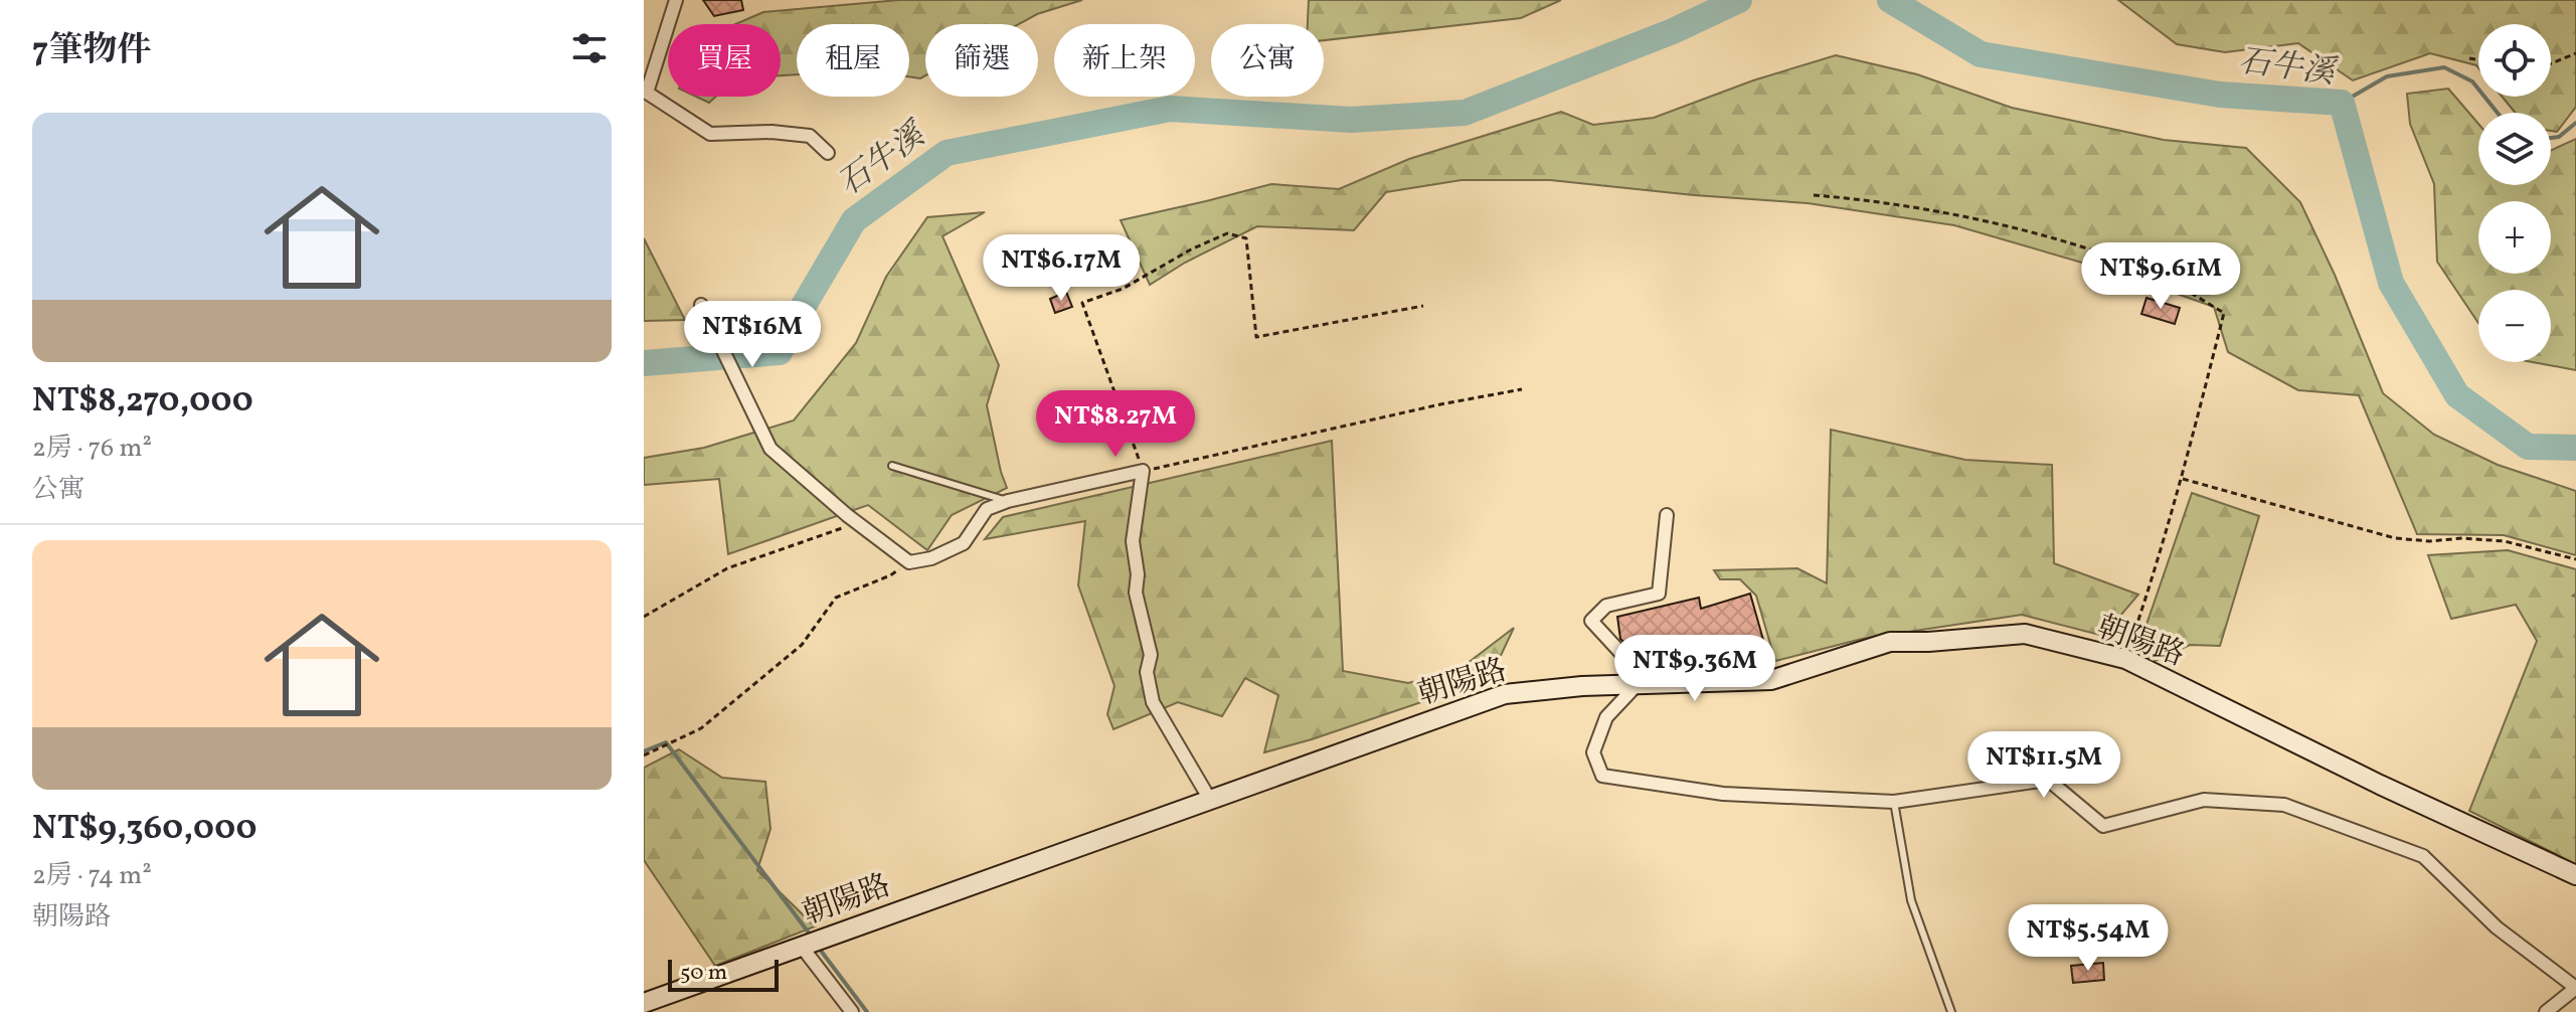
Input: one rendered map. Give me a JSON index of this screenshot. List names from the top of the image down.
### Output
{
  "streets": {
    "main road": ["朝陽路"]
  },
  "water": ["石牛溪"],
  "scale_bar": "50 m",
  "page": {
    "heading": "7筆物件",
    "map_buttons": ["+", "−"],
    "chip": [
      "買屋",
      "租屋",
      "篩選",
      "新上架",
      "公寓"
    ],
    "list": [
      {
        "name": "NT$8,270,000",
        "note": "2房 · 76 m² · 公寓"
      },
      {
        "name": "NT$9,360,000",
        "note": "2房 · 74 m² · 朝陽路"
      }
    ],
    "price": [
      "NT$6.17M",
      "NT$9.61M",
      "NT$16M",
      "NT$8.27M",
      "NT$9.36M",
      "NT$11.5M",
      "NT$5.54M"
    ],
    "scale": "50 m"
  }
}
